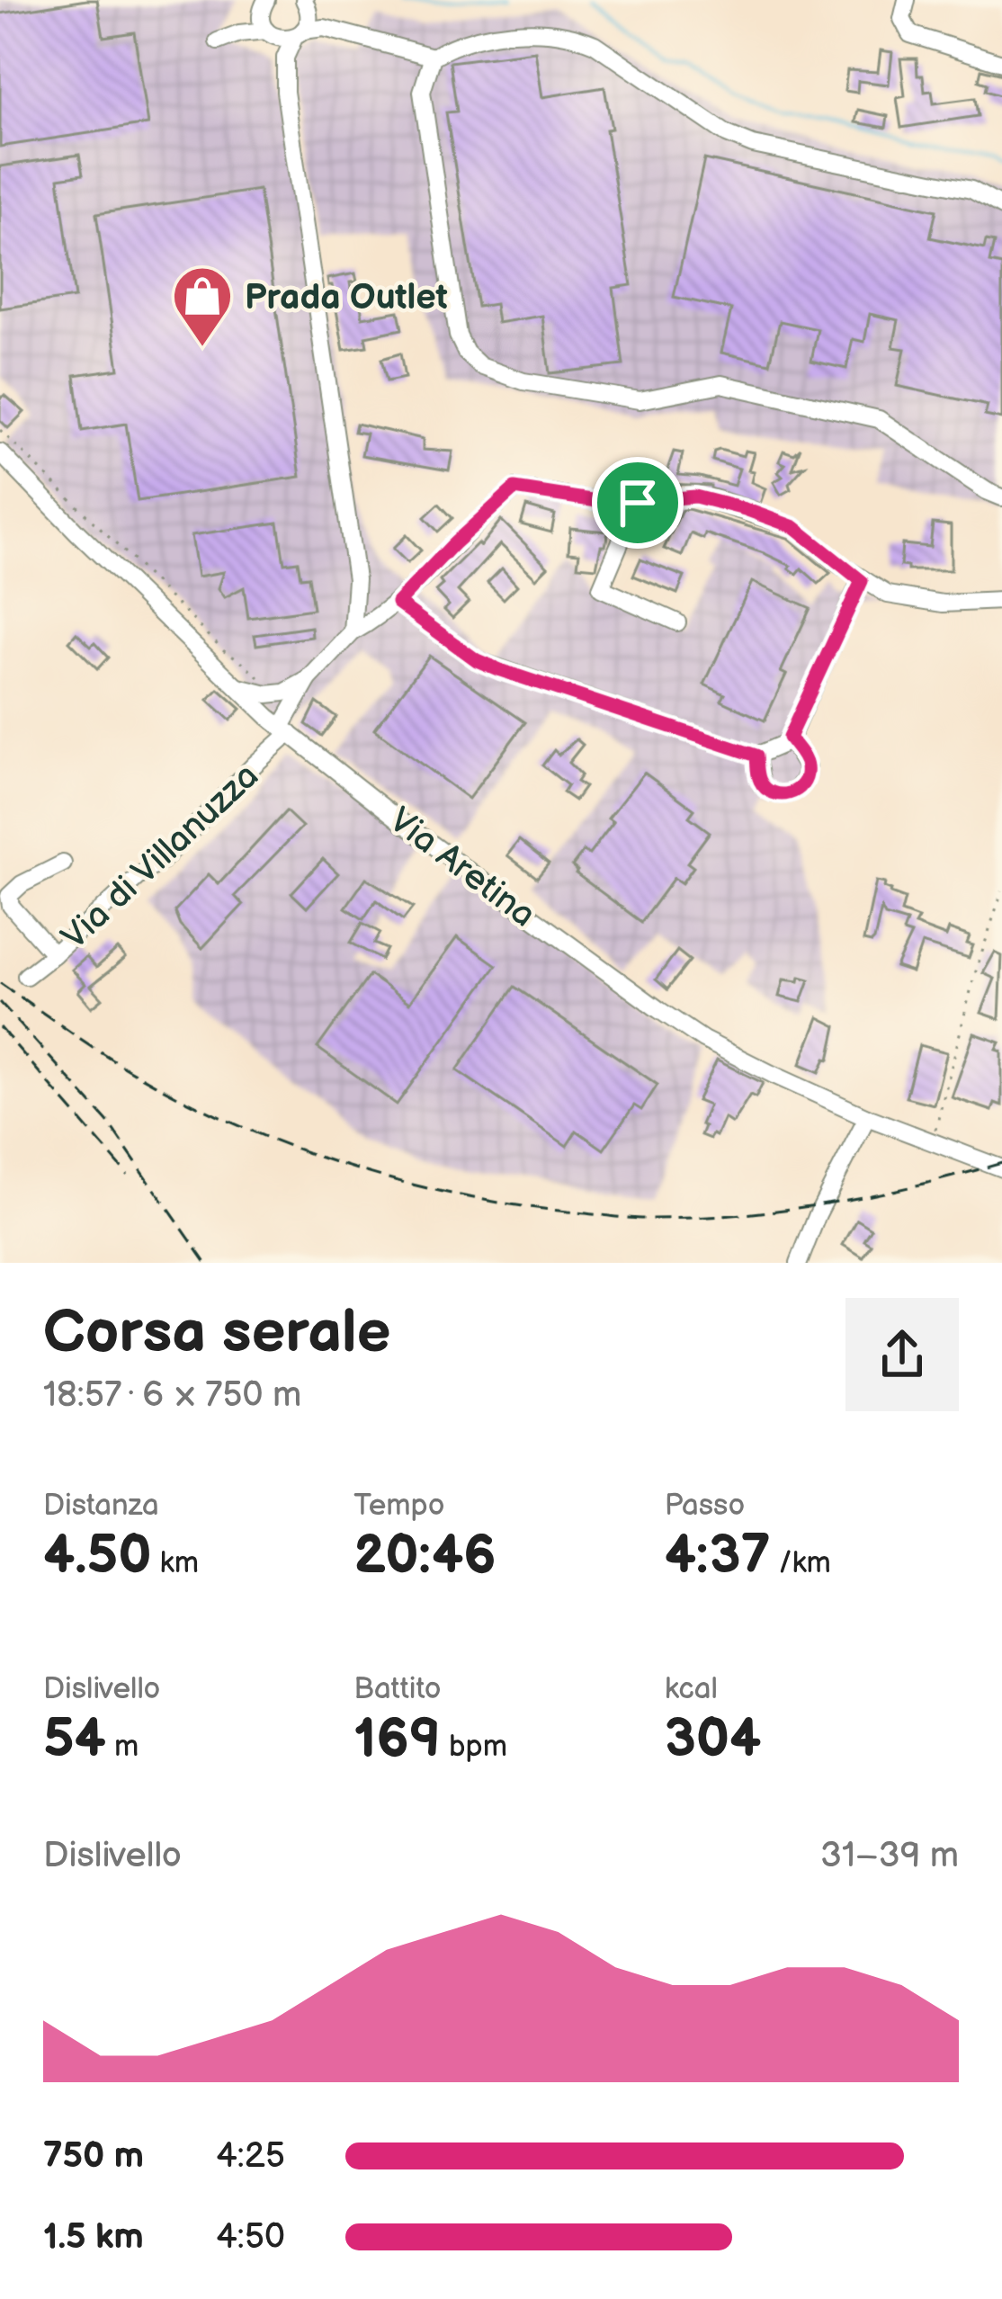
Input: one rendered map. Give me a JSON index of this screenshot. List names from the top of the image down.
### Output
{
  "streets": {
    "street": ["Via di Villanuzza", "Via Aretina"]
  },
  "crossings": [
    ["Via di Villanuzza", "Via Aretina"]
  ],
  "places": {
    "shop": ["Prada Outlet"]
  },
  "page": {
    "heading": ["Corsa serale", "18:57 · 6 × 750 m"],
    "stats": [
      ["Distanza", "4.50 km"],
      ["Tempo", "20:46"],
      ["Passo", "4:37 /km"],
      ["Dislivello", "54 m"],
      ["Battito", "169 bpm"],
      ["kcal", "304"]
    ],
    "chart": ["Dislivello", "31–39 m"],
    "list": [
      {
        "name": "750 m",
        "note": "4:25"
      },
      {
        "name": "1.5 km",
        "note": "4:50"
      }
    ]
  }
}
